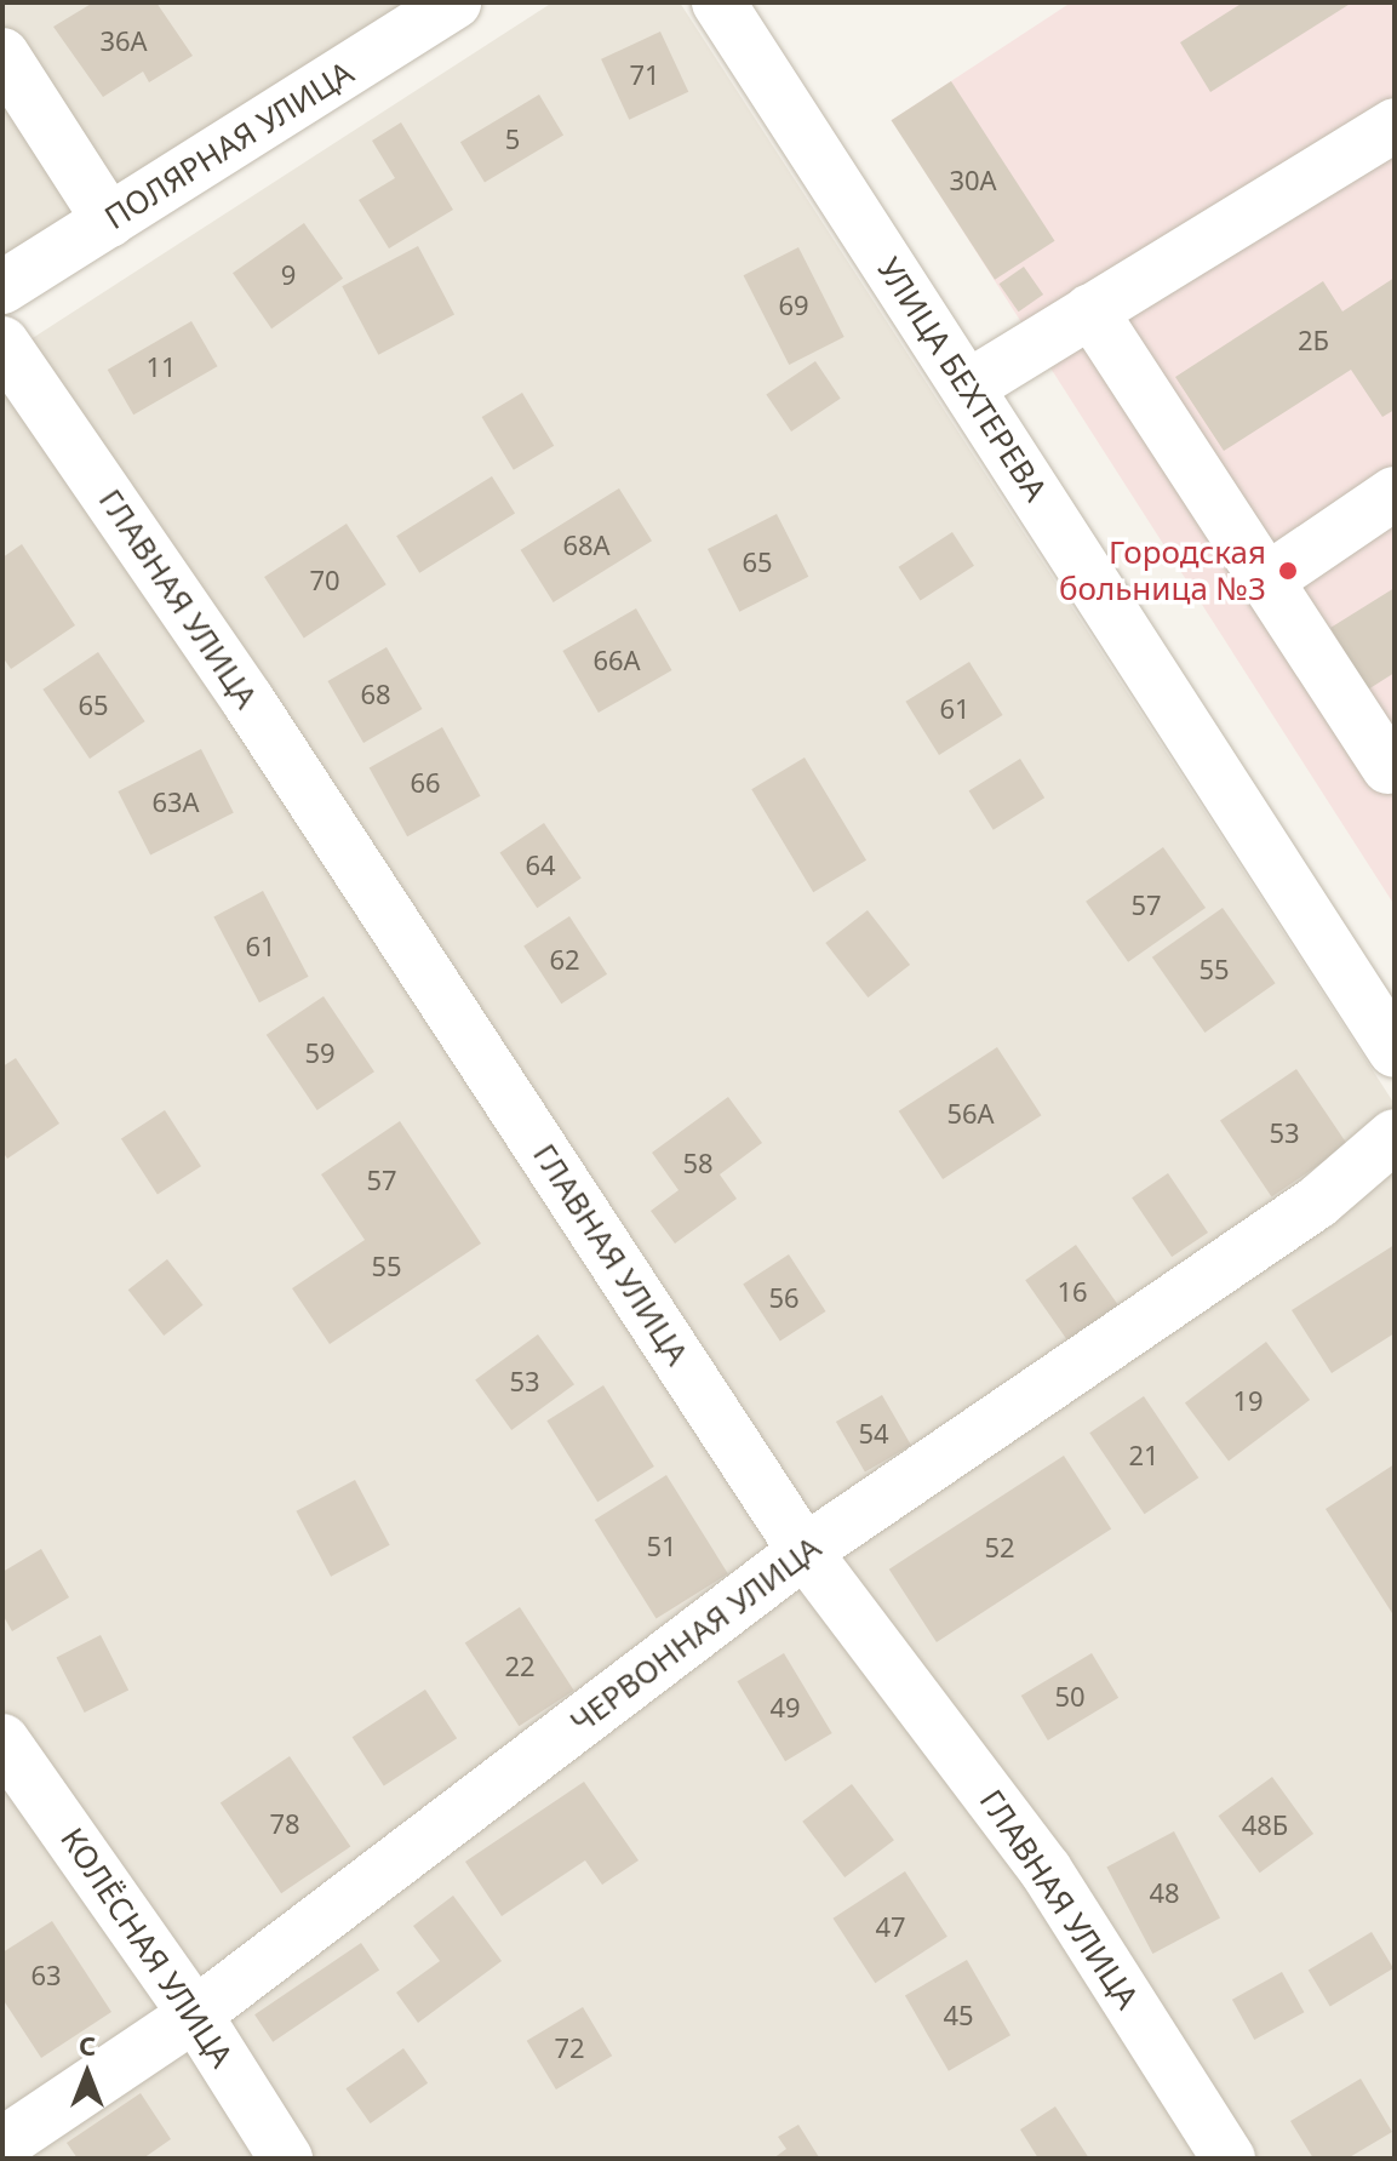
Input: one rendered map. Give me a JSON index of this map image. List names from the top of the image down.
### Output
{
  "streets": {
    "street": [
      "ПОЛЯРНАЯ УЛИЦА",
      "УЛИЦА БЕХТЕРЕВА",
      "ГЛАВНАЯ УЛИЦА",
      "ЧЕРВОННАЯ УЛИЦА",
      "КОЛЁСНАЯ УЛИЦА"
    ]
  },
  "crossings": [
    ["ГЛАВНАЯ УЛИЦА", "ЧЕРВОННАЯ УЛИЦА"],
    ["ЧЕРВОННАЯ УЛИЦА", "КОЛЁСНАЯ УЛИЦА"]
  ],
  "places": ["Городская больница №3"],
  "house_numbers": [
    "36А",
    "71",
    "5",
    "30А",
    "9",
    "69",
    "2Б",
    "11",
    "68А",
    "65",
    "70",
    "66А",
    "68",
    "65",
    "61",
    "66",
    "63А",
    "64",
    "57",
    "61",
    "62",
    "55",
    "59",
    "56А",
    "53",
    "58",
    "57",
    "55",
    "16",
    "56",
    "53",
    "19",
    "54",
    "21",
    "51",
    "52",
    "22",
    "50",
    "49",
    "78",
    "48Б",
    "48",
    "47",
    "63",
    "45",
    "72"
  ],
  "north": "top"
}
